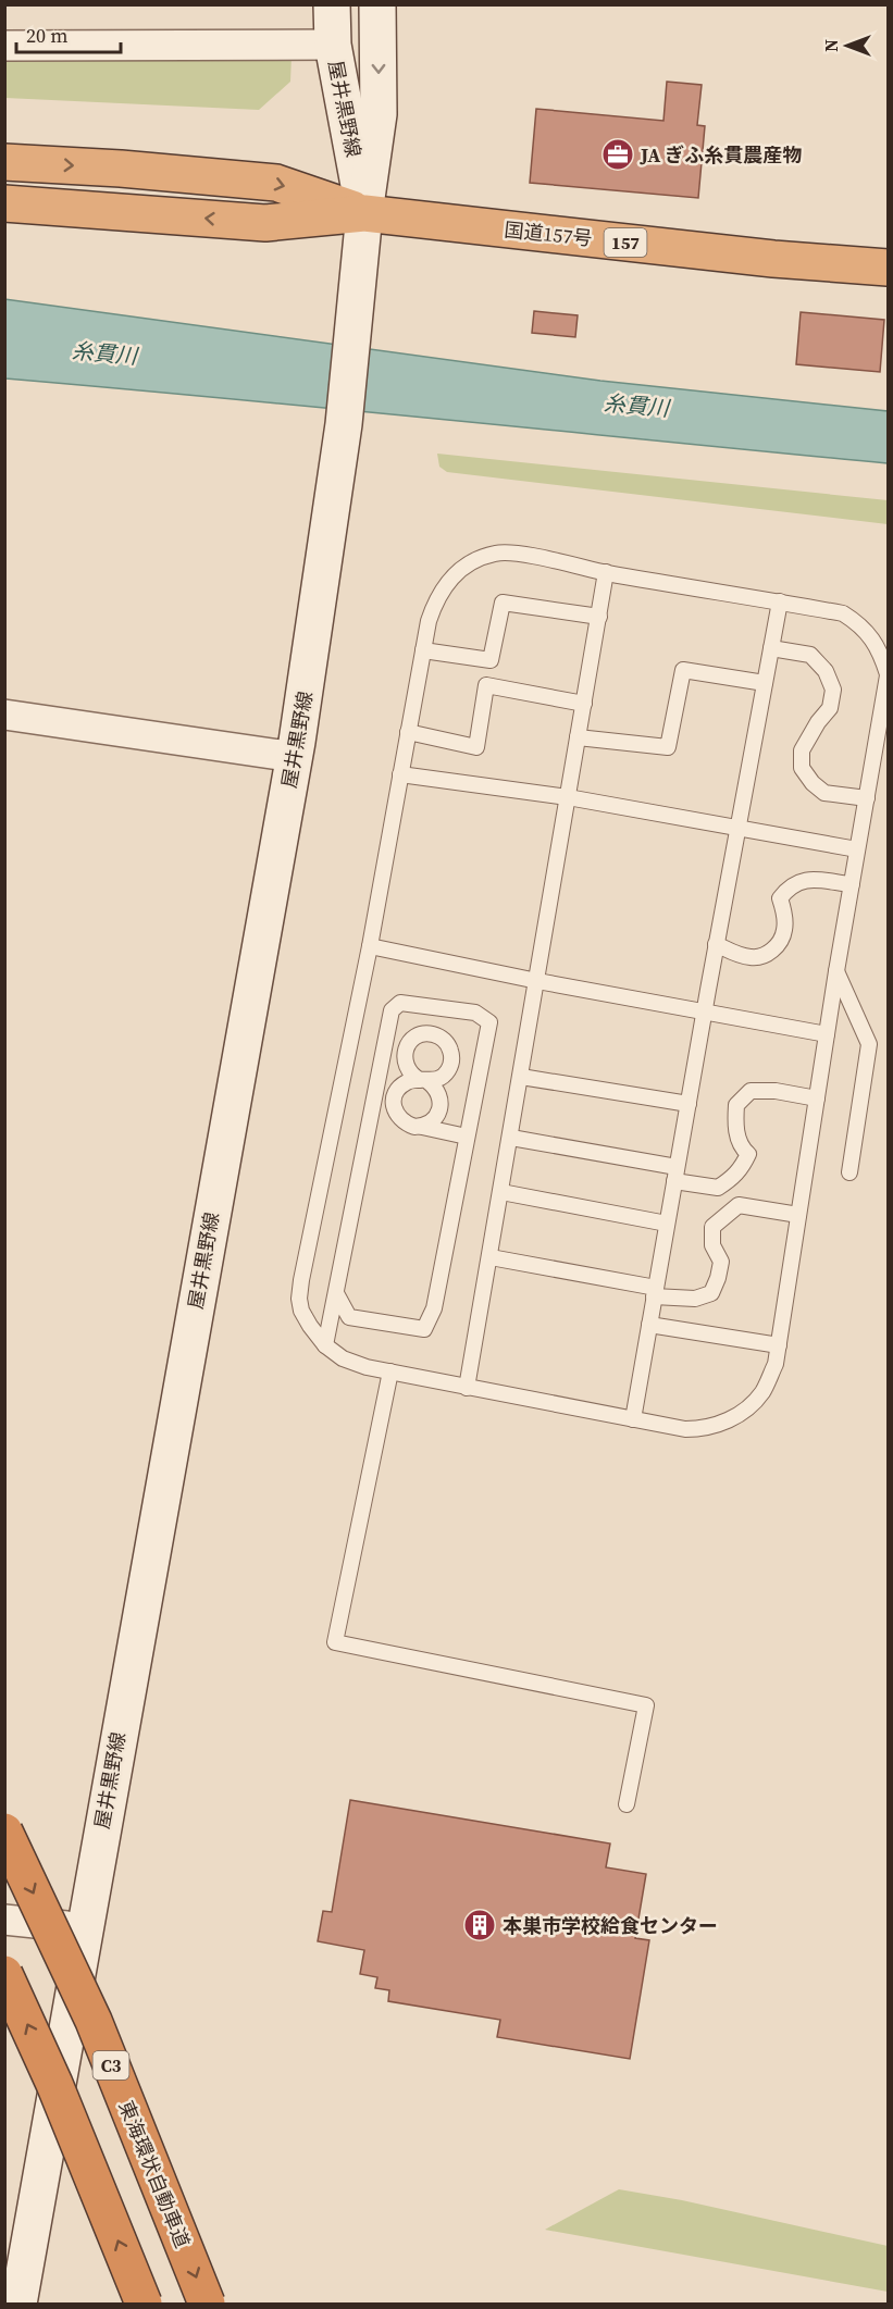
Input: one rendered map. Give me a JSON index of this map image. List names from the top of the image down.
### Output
{
  "streets": {
    "highway": [
      "国道157号",
      "157",
      "C3",
      "東海環状自動車道"
    ],
    "main road": ["屋井黒野線"]
  },
  "crossings": [
    ["屋井黒野線", "国道157号"]
  ],
  "water": ["糸貫川"],
  "places": {
    "office": ["JA ぎふ糸貫農産物"],
    "building": ["本巣市学校給食センター"]
  },
  "scale_bar": "20 m",
  "north": "left"
}
